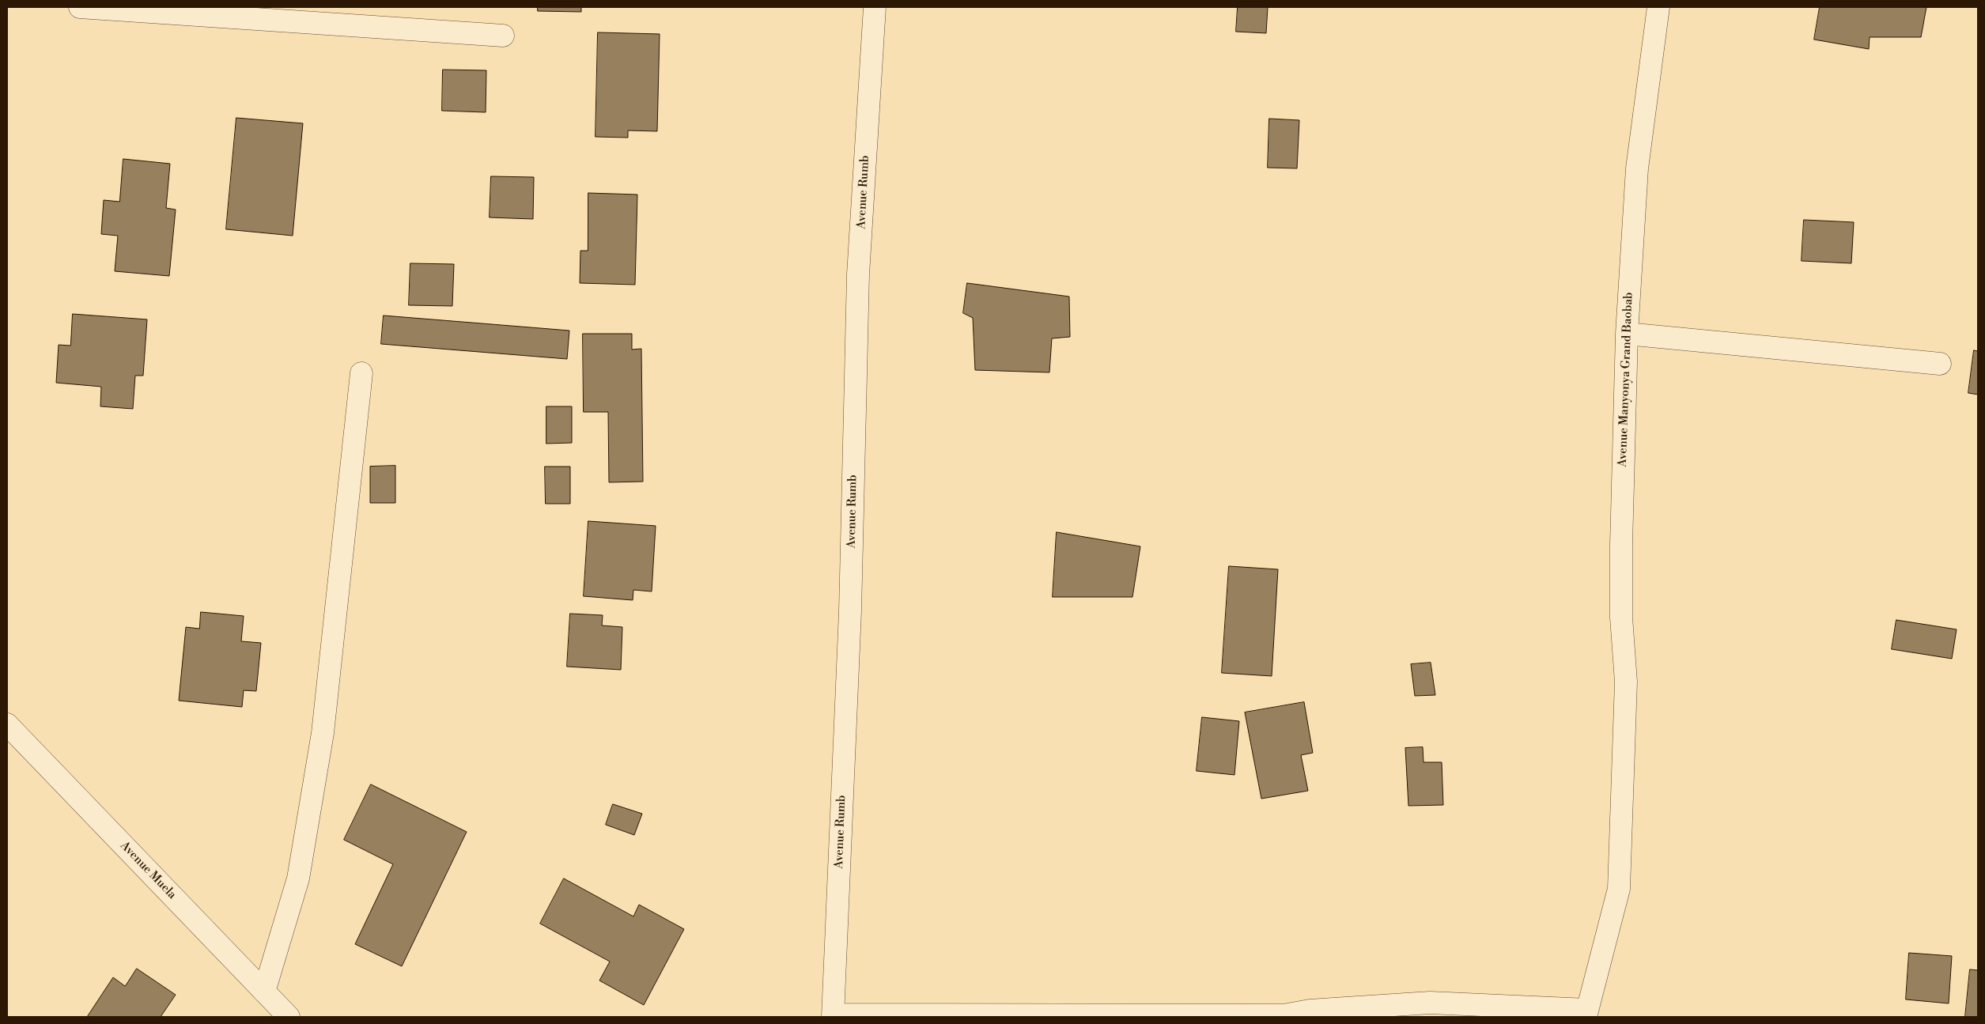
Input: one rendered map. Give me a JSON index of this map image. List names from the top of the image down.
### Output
{
  "streets": {
    "street": ["Avenue Rumb", "Avenue Manyonya Grand Baobab", "Avenue Muela"]
  }
}
